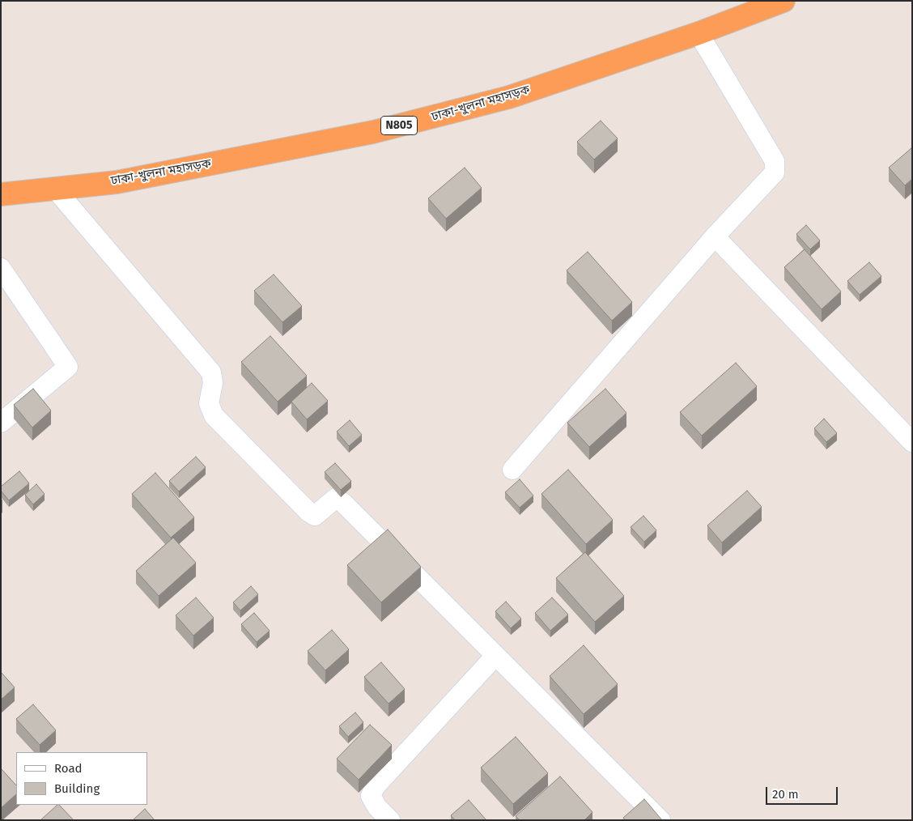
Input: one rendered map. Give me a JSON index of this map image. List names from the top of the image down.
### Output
{
  "streets": {
    "highway": ["ঢাকা-খুলনা মহাসড়ক", "N805"]
  },
  "legend": ["Road", "Building"],
  "scale_bar": "20 m"
}
